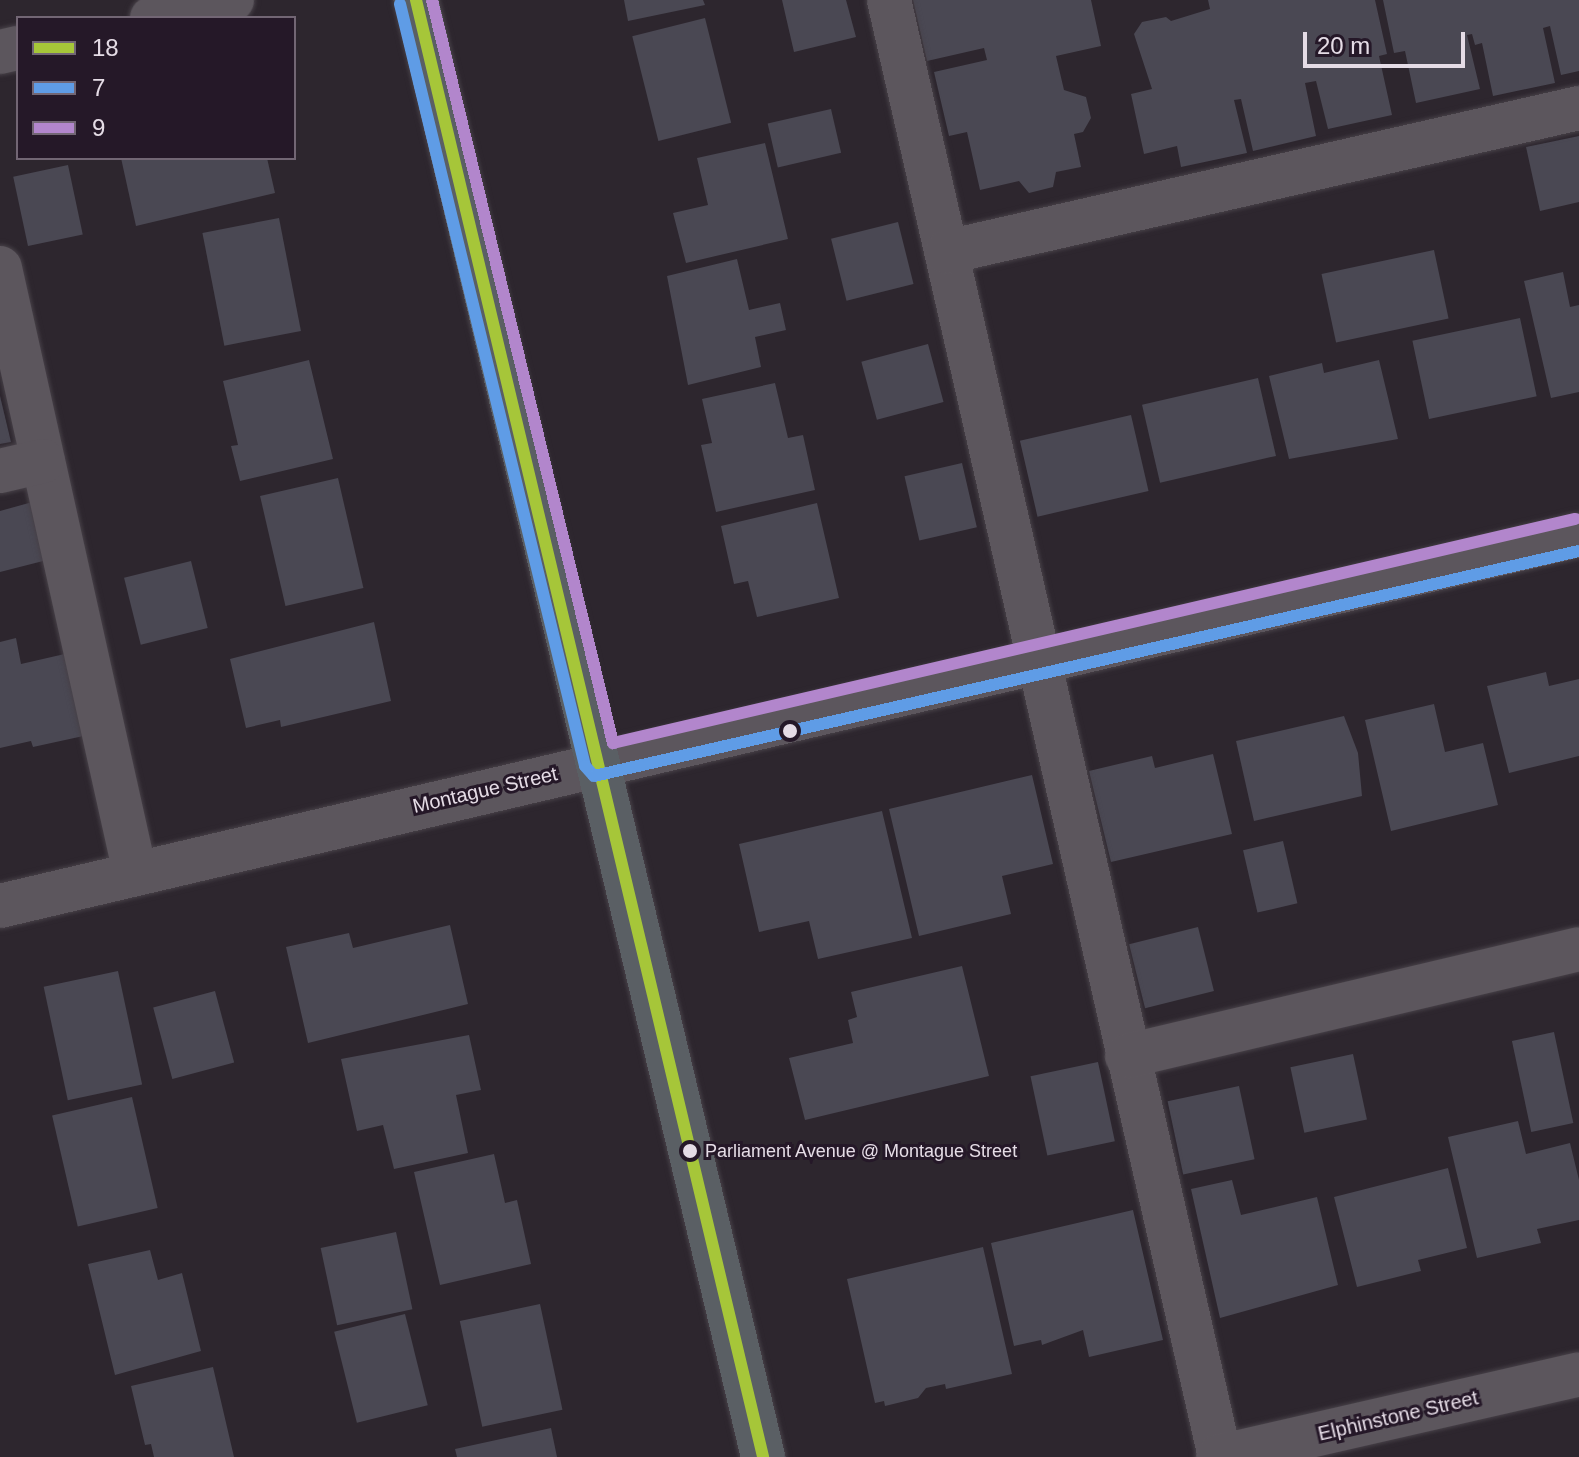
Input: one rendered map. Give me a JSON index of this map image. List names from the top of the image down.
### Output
{
  "streets": {
    "street": ["Montague Street", "Elphinstone Street"]
  },
  "places": ["Parliament Avenue @ Montague Street"],
  "lines": ["transit line 18", "transit line 9", "transit line 7"],
  "legend": ["18", "7", "9"],
  "scale_bar": "20 m"
}
